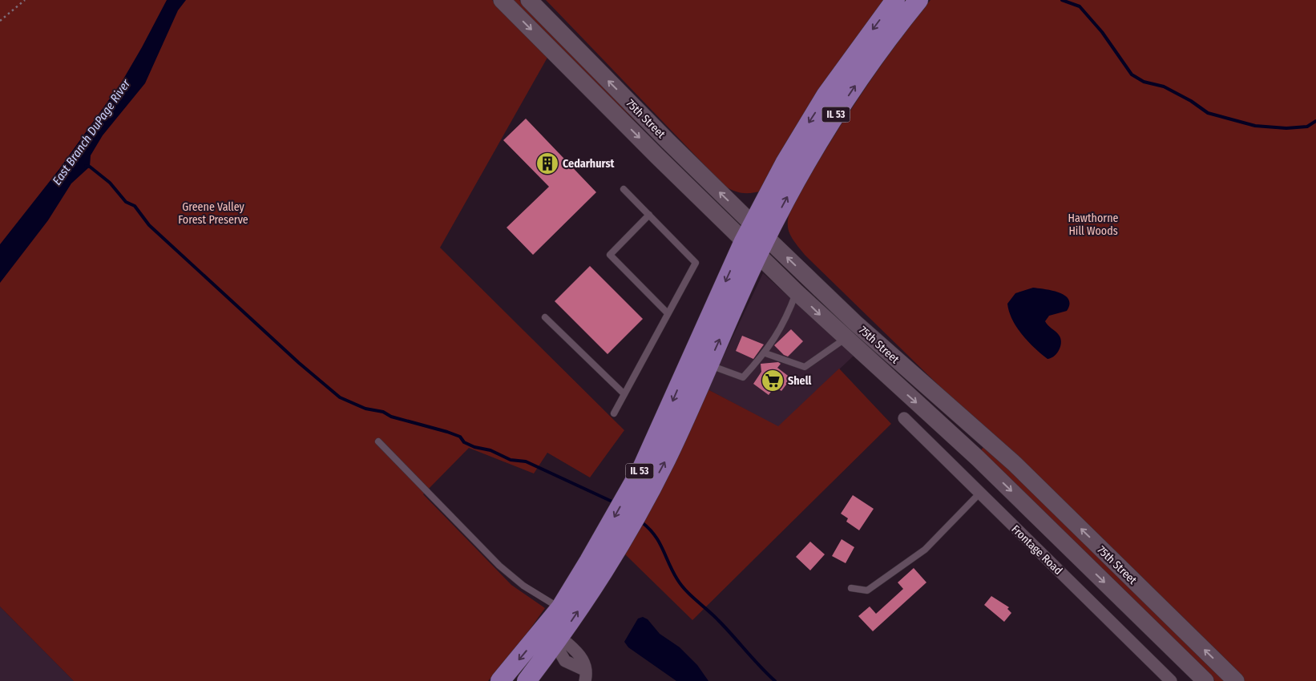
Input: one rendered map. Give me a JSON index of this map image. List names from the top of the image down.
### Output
{
  "streets": {
    "main road": ["IL 53", "75th Street"],
    "street": ["Frontage Road"]
  },
  "crossings": [
    ["IL 53", "75th Street"]
  ],
  "water": ["East Branch DuPage River"],
  "parks": ["Greene Valley Forest Preserve", "Hawthorne Hill Woods"],
  "places": {
    "building": ["Cedarhurst"],
    "supermarket": ["Shell"]
  }
}
